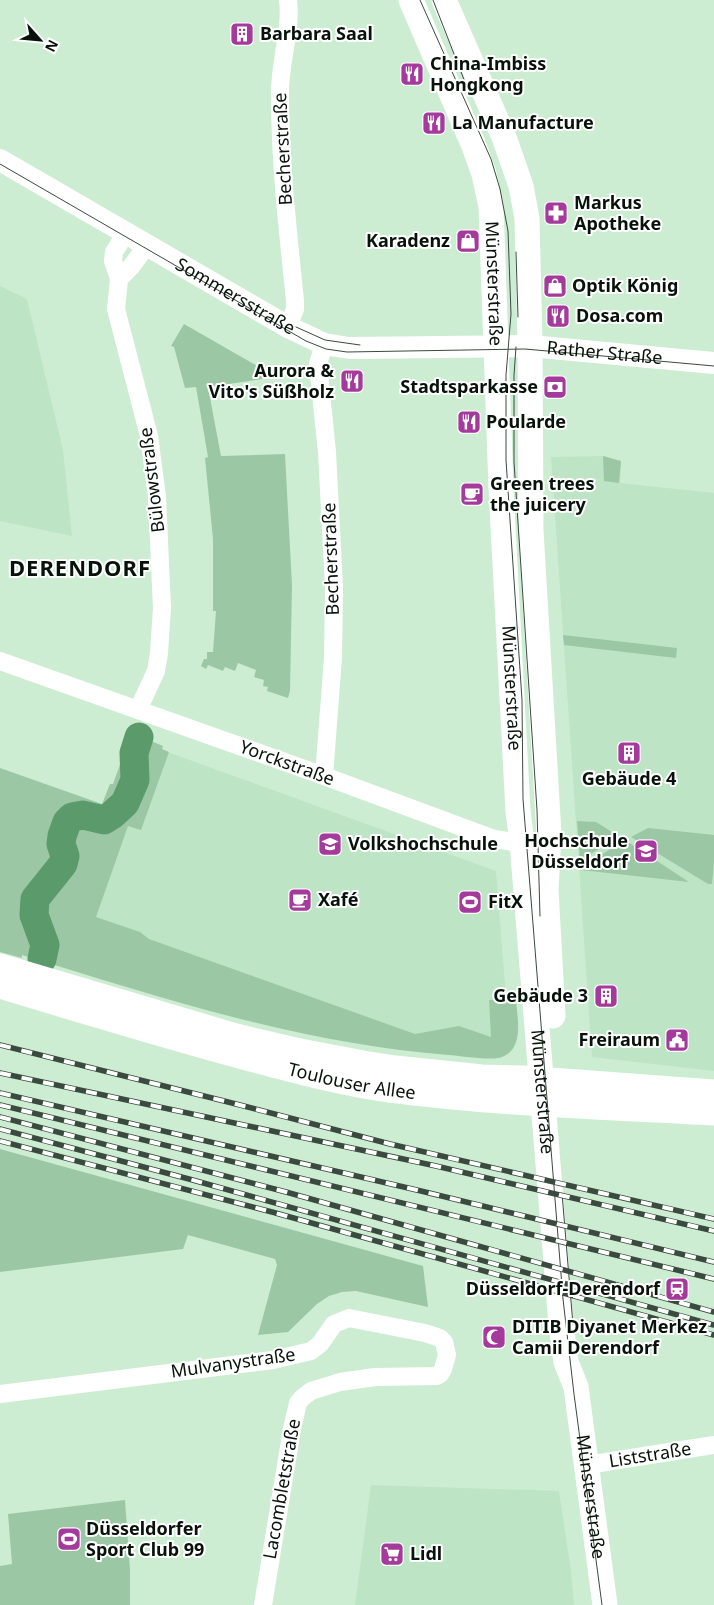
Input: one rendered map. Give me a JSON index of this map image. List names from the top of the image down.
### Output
{
  "streets": {
    "main road": ["Münsterstraße", "Toulouser Allee"],
    "street": [
      "Becherstraße",
      "Sommersstraße",
      "Rather Straße",
      "Bülowstraße",
      "Yorckstraße",
      "Mulvanystraße",
      "Liststraße",
      "Lacombletstraße"
    ]
  },
  "crossings": [
    ["Becherstraße", "Sommersstraße"],
    ["Becherstraße", "Yorckstraße"],
    ["Münsterstraße", "Sommersstraße"],
    ["Münsterstraße", "Rather Straße"],
    ["Münsterstraße", "Yorckstraße"],
    ["Münsterstraße", "Toulouser Allee"],
    ["Münsterstraße", "Liststraße"],
    ["Sommersstraße", "Rather Straße"],
    ["Sommersstraße", "Bülowstraße"],
    ["Bülowstraße", "Yorckstraße"],
    ["Mulvanystraße", "Lacombletstraße"]
  ],
  "districts": ["DERENDORF"],
  "places": {
    "building": ["Barbara Saal", "Gebäude 4", "Gebäude 3"],
    "restaurant": [
      "China-Imbiss Hongkong",
      "La Manufacture",
      "Dosa.com",
      "Aurora & Vito's Süßholz",
      "Poularde"
    ],
    "pharmacy": ["Markus Apotheke"],
    "shop": ["Karadenz", "Optik König"],
    "bank": ["Stadtsparkasse"],
    "cafe": ["Green trees the juicery", "Xafé"],
    "school or university": ["Volkshochschule", "Hochschule Düsseldorf"],
    "sports": ["FitX", "Düsseldorfer Sport Club 99"],
    "public building": ["Freiraum"],
    "station": ["Düsseldorf-Derendorf"],
    "mosque": ["DITIB Diyanet Merkez Camii Derendorf"],
    "supermarket": ["Lidl"]
  },
  "north": "bottom right"
}
